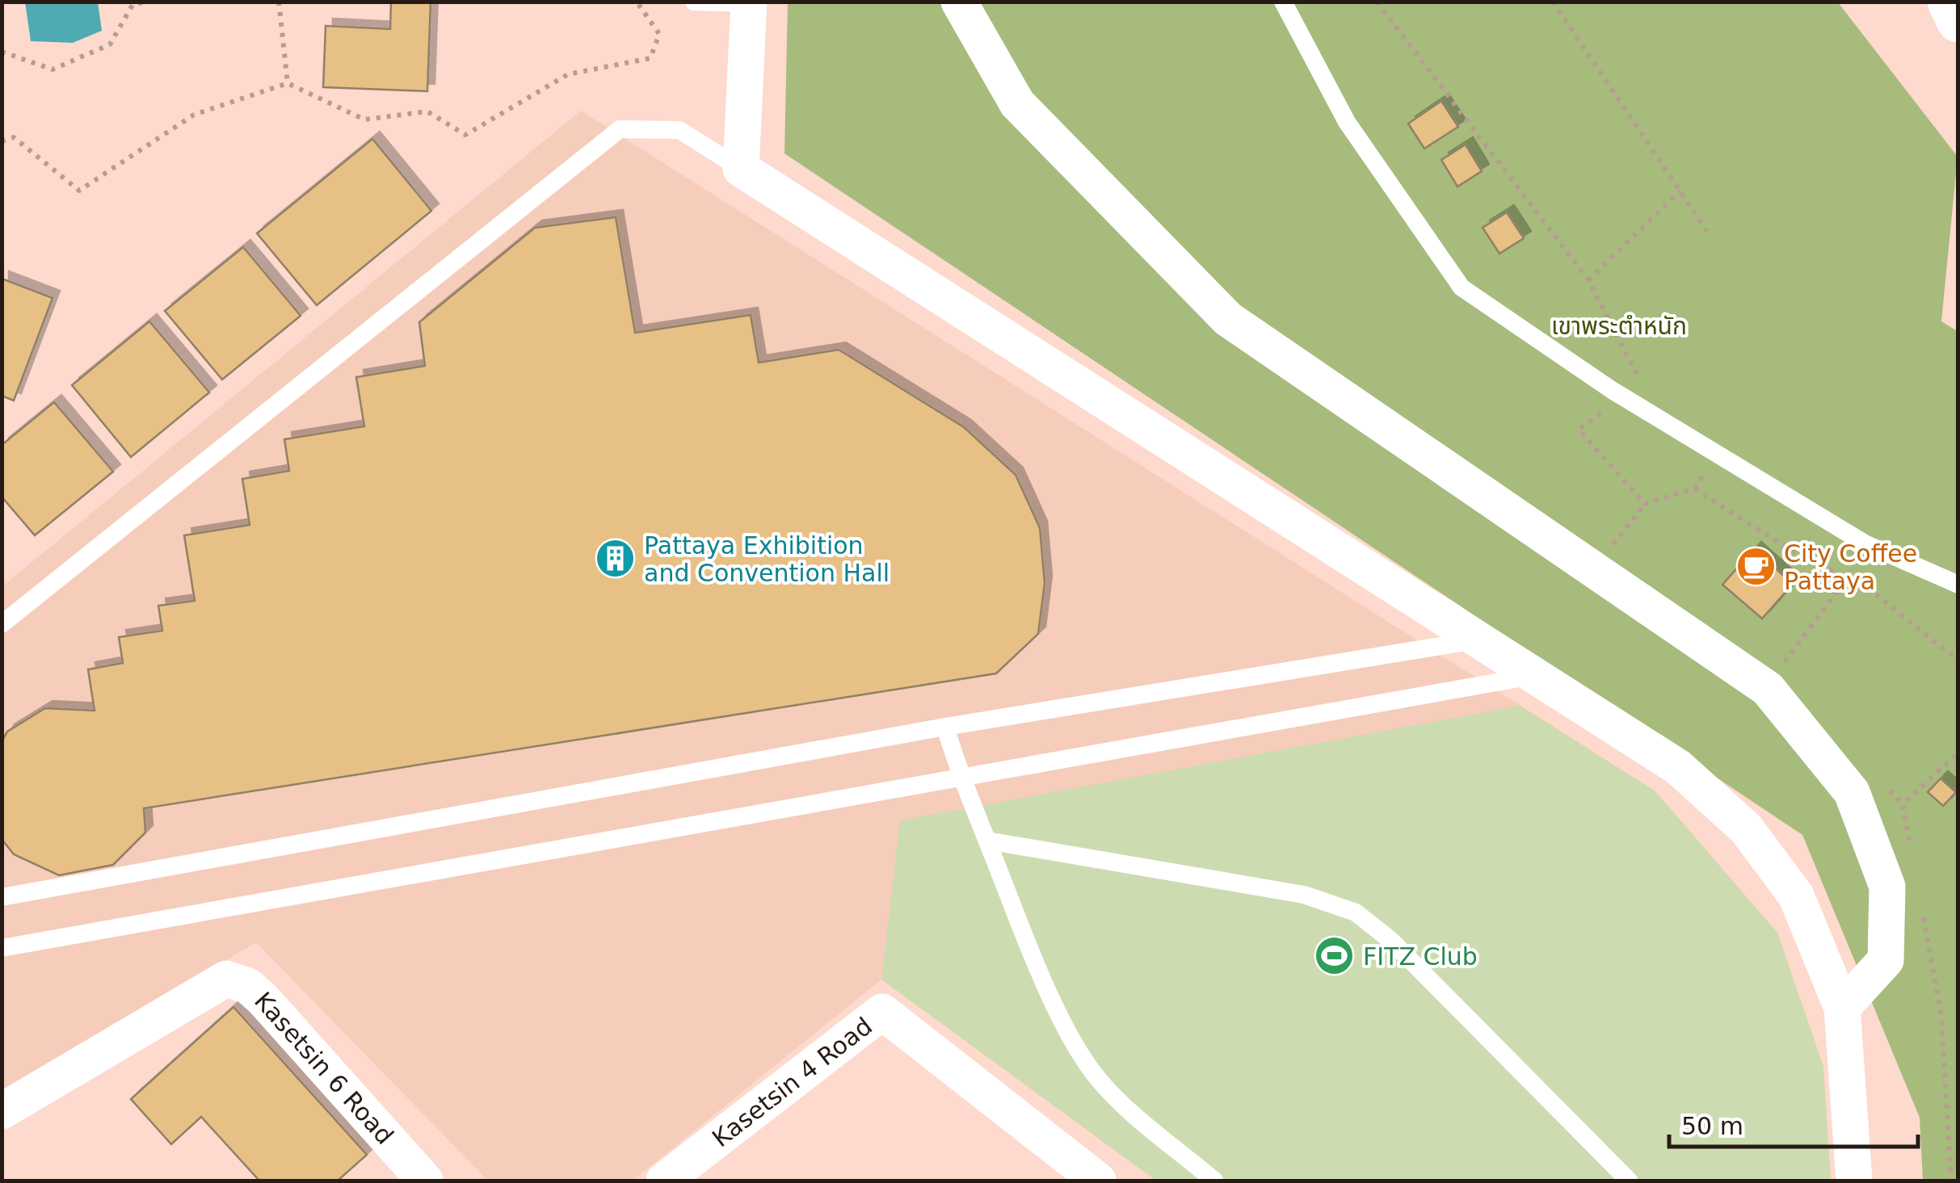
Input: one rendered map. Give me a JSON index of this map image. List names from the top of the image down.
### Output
{
  "streets": {
    "street": ["Kasetsin 6 Road", "Kasetsin 4 Road"]
  },
  "parks": ["เขาพระตำหนัก"],
  "places": {
    "building": ["Pattaya Exhibition and Convention Hall"],
    "cafe": ["City Coffee Pattaya"],
    "sports": ["FITZ Club"]
  },
  "scale_bar": "50 m"
}
